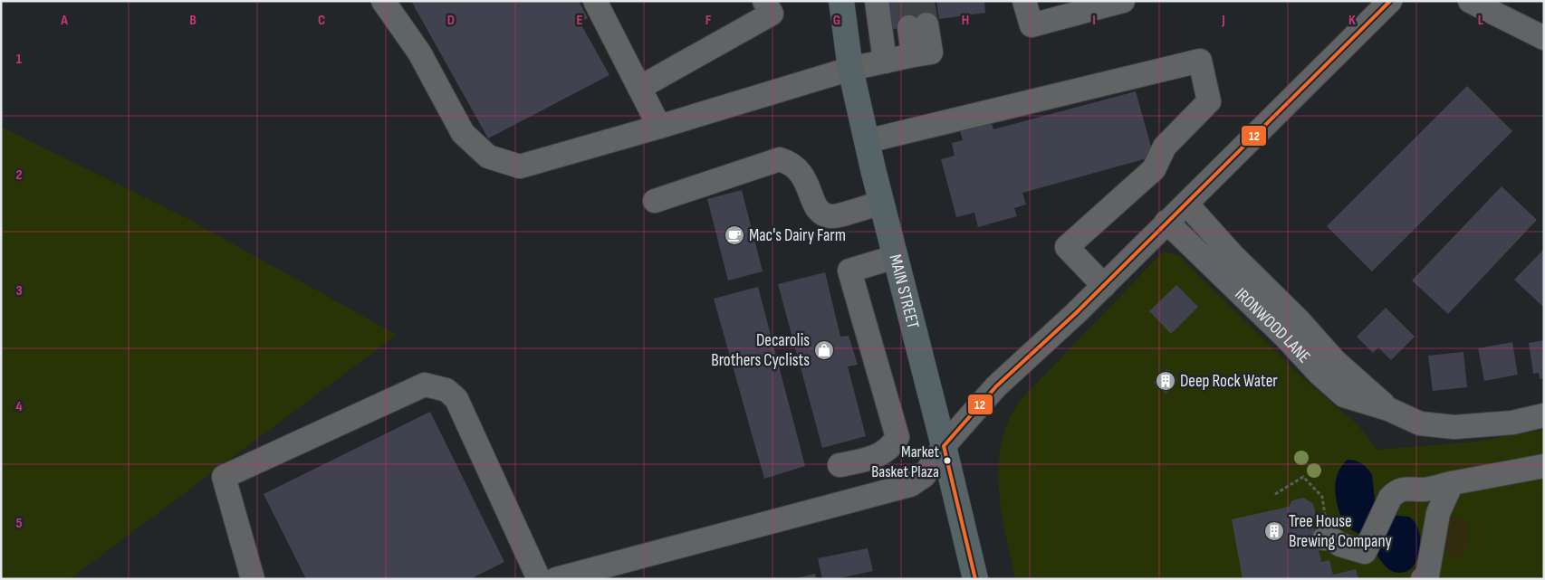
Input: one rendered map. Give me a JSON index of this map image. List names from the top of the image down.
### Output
{
  "streets": {
    "main road": ["MAIN STREET"],
    "street": ["IRONWOOD LANE"]
  },
  "places": {
    "cafe": ["Mac's Dairy Farm"],
    "shop": ["Decarolis Brothers Cyclists"],
    "building": ["Deep Rock Water", "Tree House Brewing Company"],
    "other": ["Market Basket Plaza"]
  },
  "lines": ["transit line 12"],
  "grid": {
    "columns": [
      "A",
      "B",
      "C",
      "D",
      "E",
      "F",
      "G",
      "H",
      "I",
      "J",
      "K",
      "L"
    ],
    "rows": [
      "1",
      "2",
      "3",
      "4",
      "5"
    ]
  }
}
